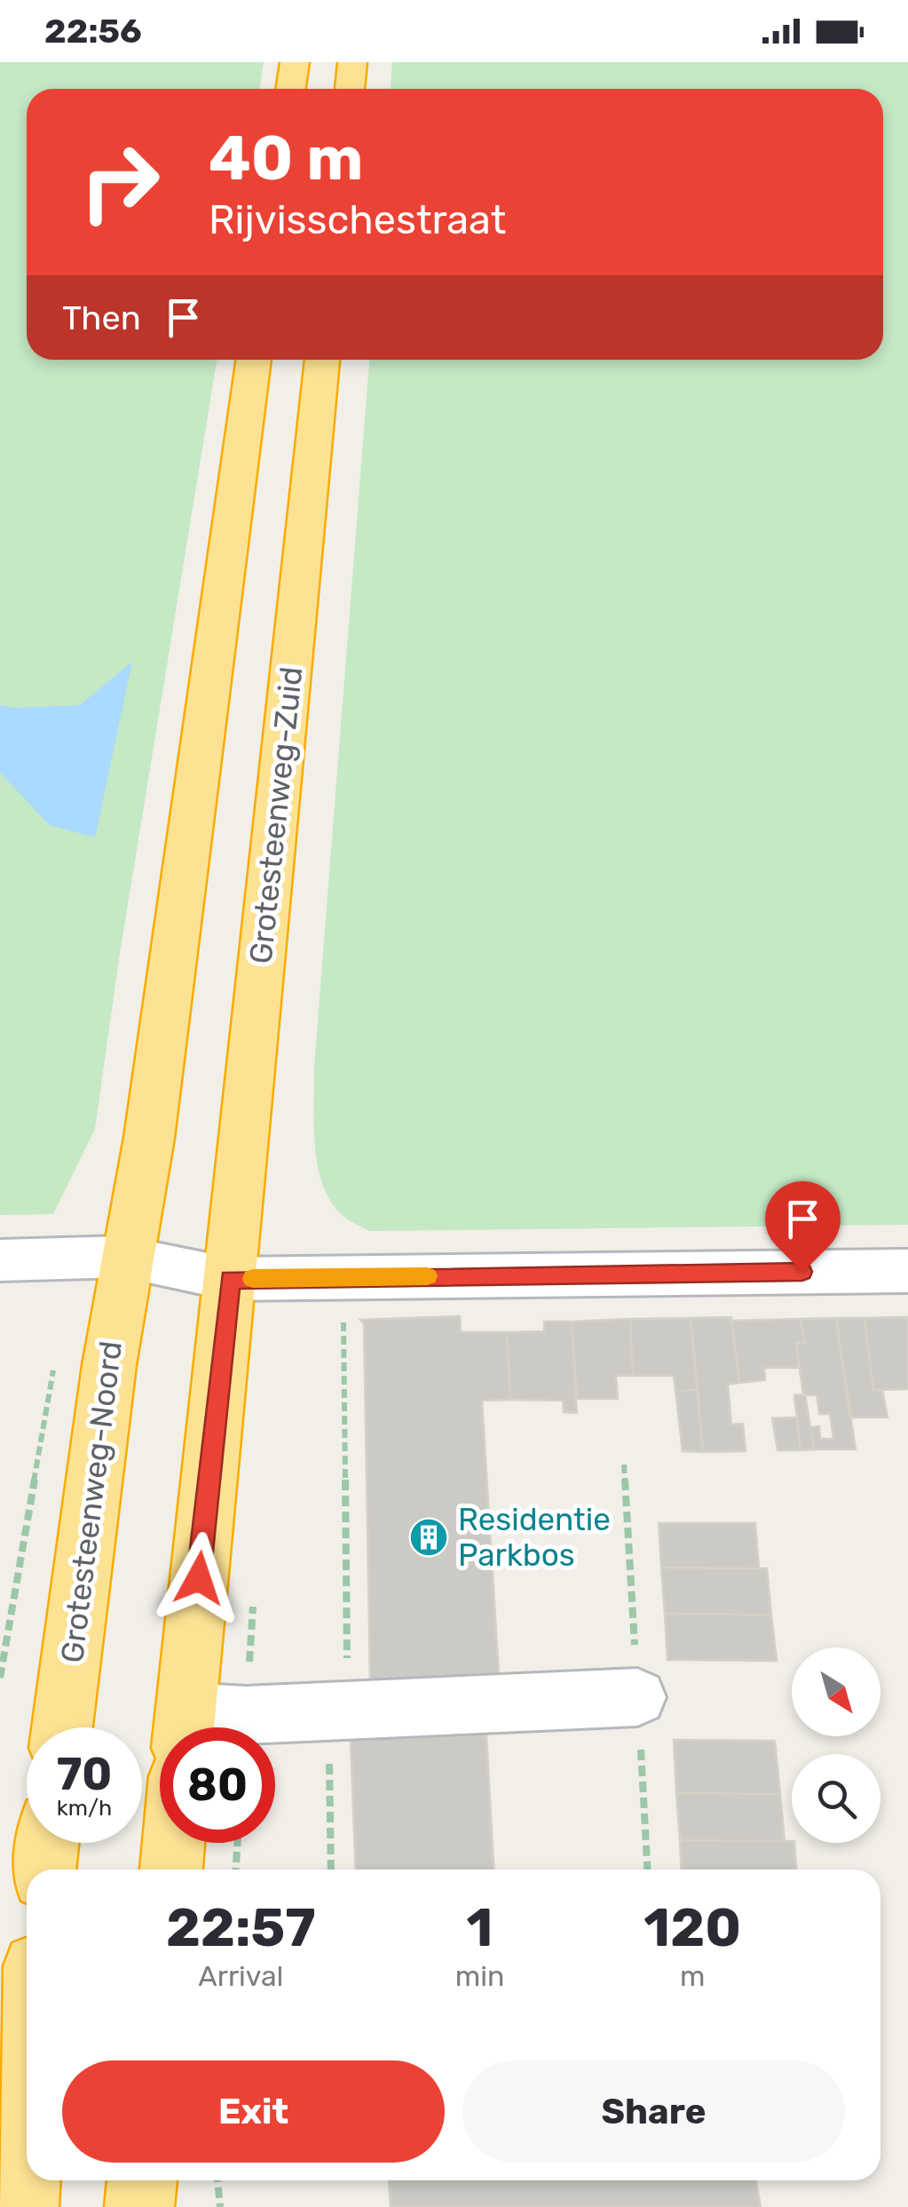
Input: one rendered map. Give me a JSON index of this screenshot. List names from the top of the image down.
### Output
{
  "streets": {
    "highway": ["Grotesteenweg-Zuid", "Grotesteenweg-Noord"]
  },
  "places": {
    "building": ["Residentie Parkbos"]
  },
  "north": "bottom right",
  "page": {
    "status": "22:56",
    "turn": ["40 m", "Rijvisschestraat"],
    "then": "Then",
    "speed": "70 km/h",
    "limit": "80",
    "eta": [
      "22:57",
      "Arrival",
      "1",
      "min",
      "120",
      "m"
    ],
    "buttons": ["Exit", "Share"]
  }
}
